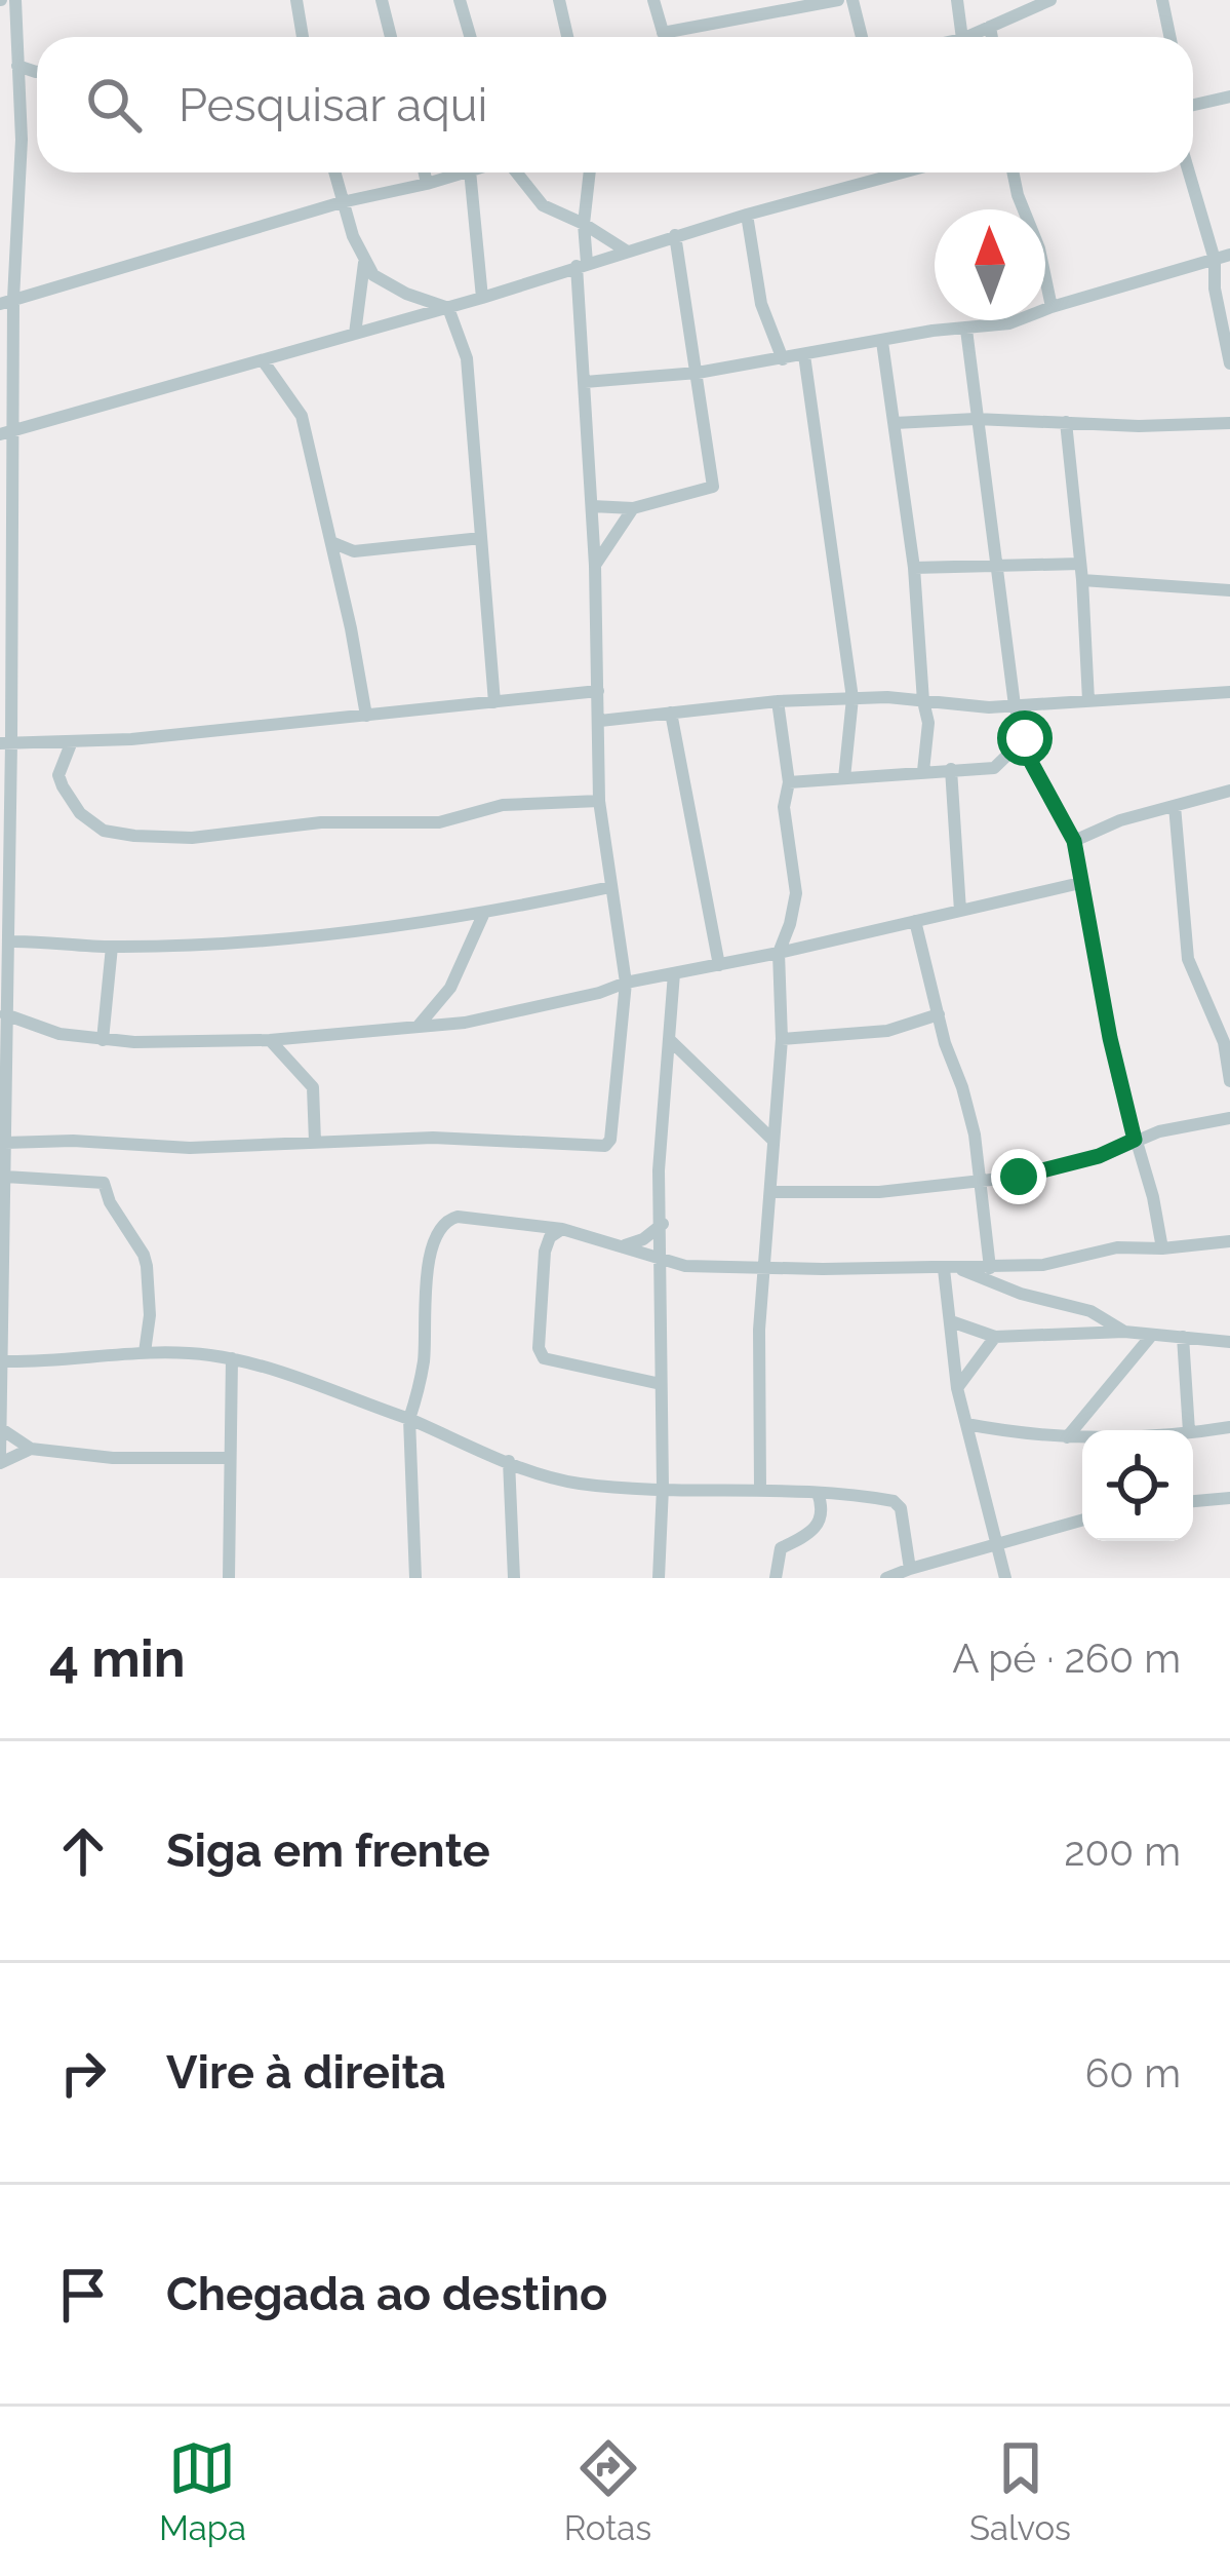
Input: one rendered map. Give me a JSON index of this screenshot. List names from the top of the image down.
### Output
{
  "north": "top",
  "page": {
    "search": "Pesquisar aqui",
    "heading": ["4 min", "A pé · 260 m"],
    "list": [
      ["Siga em frente", "200 m"],
      ["Vire à direita", "60 m"],
      "Chegada ao destino"
    ],
    "nav": ["Mapa", "Rotas", "Salvos"]
  }
}
